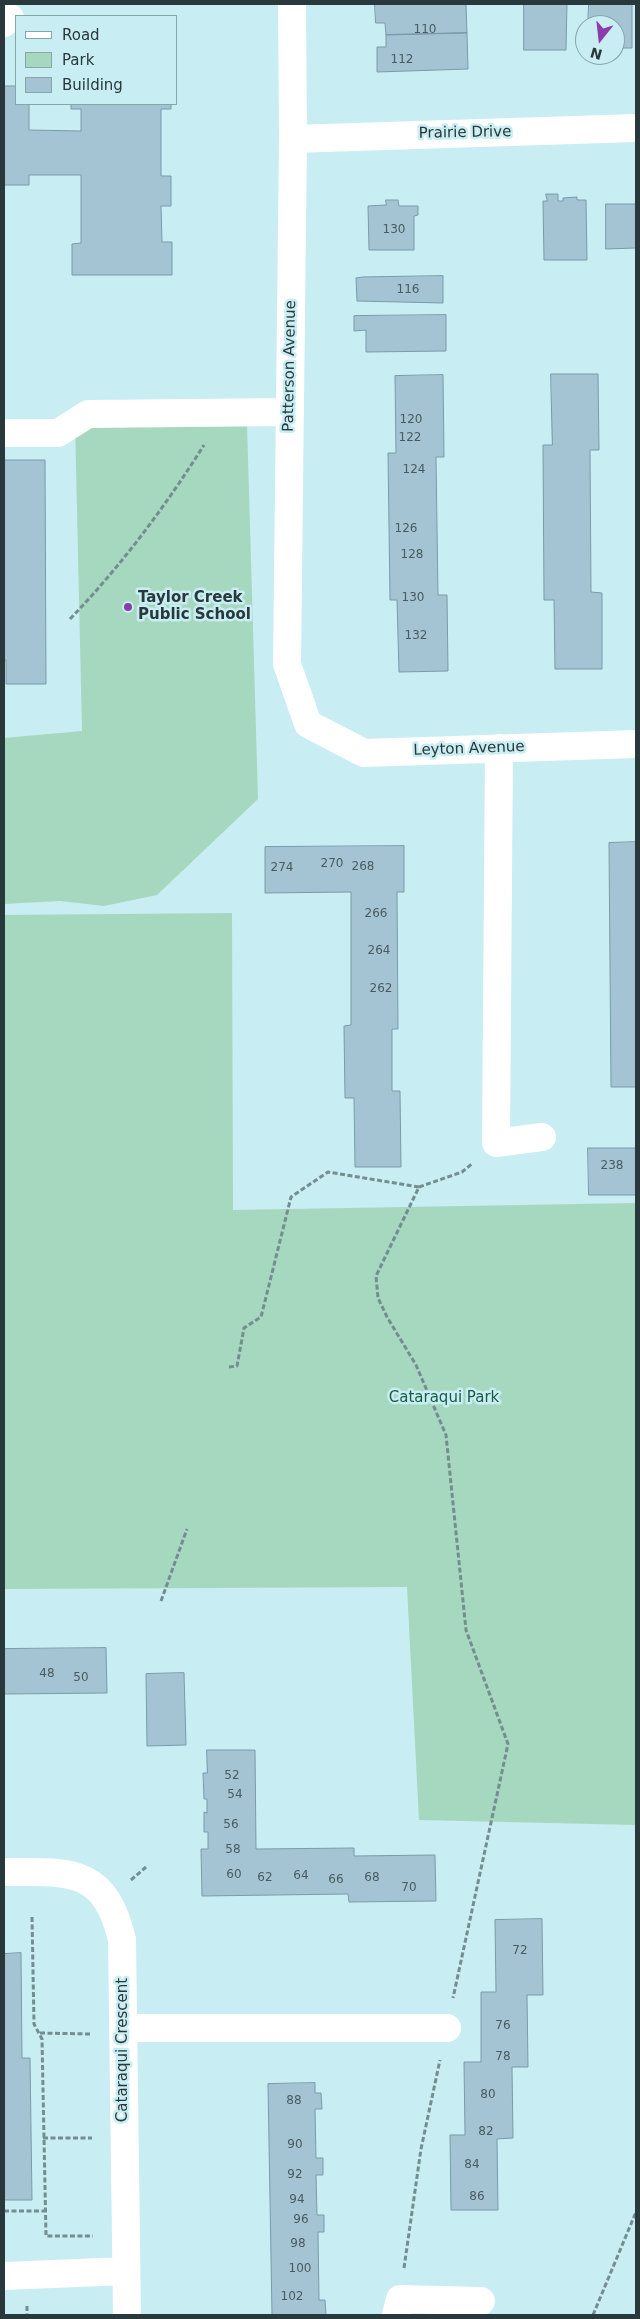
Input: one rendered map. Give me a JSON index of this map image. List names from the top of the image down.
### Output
{
  "streets": {
    "street": [
      "Prairie Drive",
      "Patterson Avenue",
      "Leyton Avenue",
      "Cataraqui Crescent"
    ]
  },
  "crossings": [
    ["Prairie Drive", "Patterson Avenue"],
    ["Patterson Avenue", "Leyton Avenue"]
  ],
  "parks": ["Cataraqui Park"],
  "places": ["Taylor Creek Public School"],
  "house_numbers": [
    "110",
    "112",
    "130",
    "116",
    "120",
    "122",
    "124",
    "126",
    "128",
    "130",
    "132",
    "270",
    "268",
    "274",
    "266",
    "264",
    "262",
    "238",
    "48",
    "50",
    "52",
    "54",
    "56",
    "58",
    "60",
    "64",
    "62",
    "68",
    "66",
    "70",
    "72",
    "76",
    "78",
    "80",
    "88",
    "82",
    "90",
    "84",
    "92",
    "86",
    "94",
    "96",
    "98",
    "100",
    "102"
  ],
  "legend": ["Road", "Park", "Building"],
  "north": "bottom"
}
